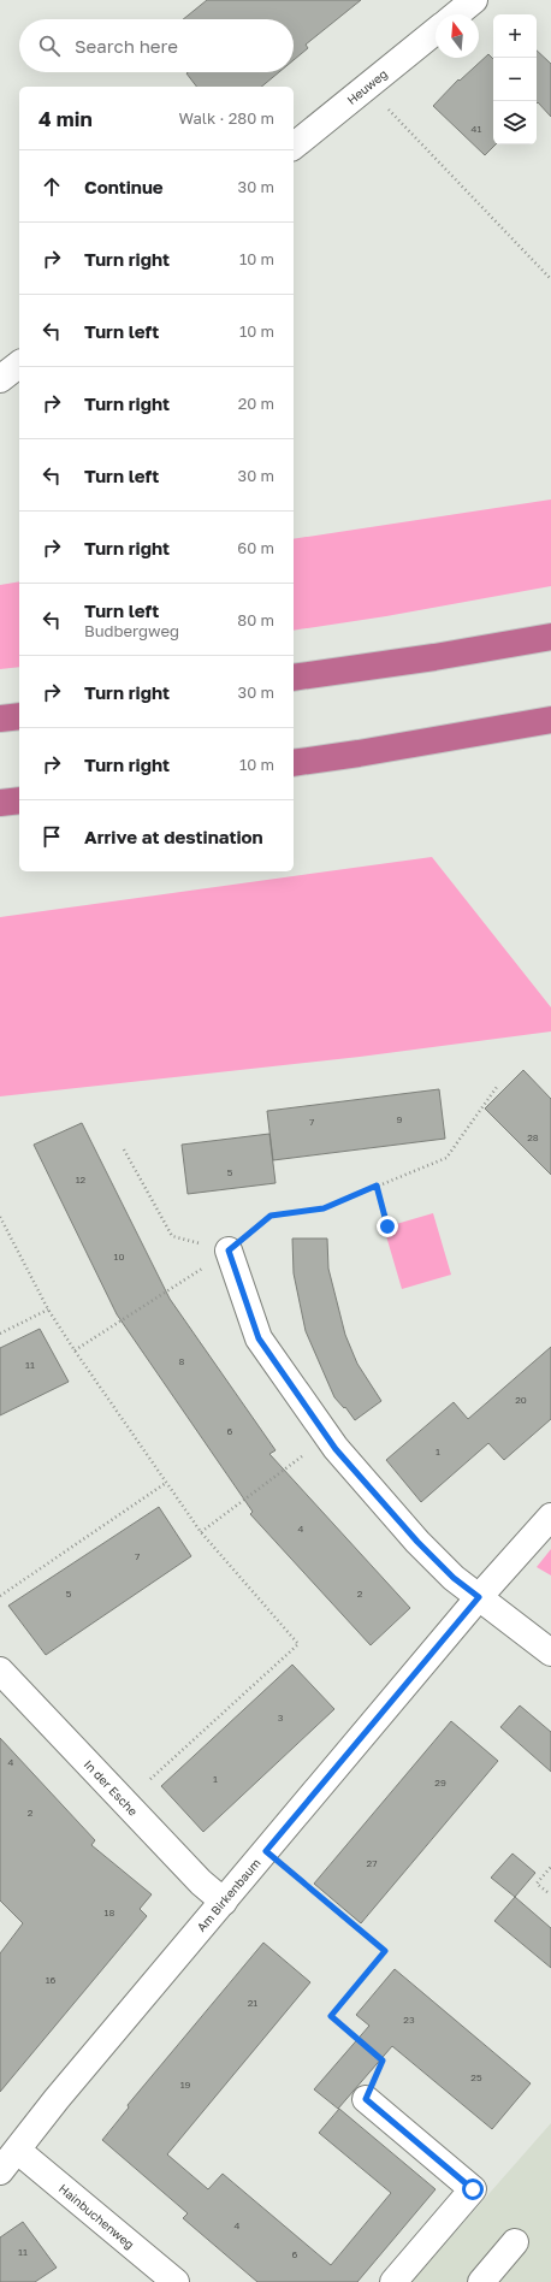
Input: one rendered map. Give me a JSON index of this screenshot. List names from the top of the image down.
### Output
{
  "streets": {
    "street": [
      "Heuweg",
      "In der Esche",
      "Am Birkenbaum",
      "Hainbuchenweg"
    ]
  },
  "crossings": [
    ["In der Esche", "Am Birkenbaum"],
    ["Am Birkenbaum", "Hainbuchenweg"]
  ],
  "house_numbers": [
    "41",
    "9",
    "7",
    "28",
    "5",
    "12",
    "10",
    "8",
    "11",
    "20",
    "6",
    "1",
    "4",
    "7",
    "5",
    "2",
    "3",
    "4",
    "1",
    "29",
    "2",
    "27",
    "18",
    "16",
    "21",
    "23",
    "25",
    "19",
    "4",
    "11",
    "6"
  ],
  "north": "top",
  "page": {
    "map_buttons": ["+", "−"],
    "search": "Search here",
    "heading": ["4 min", "Walk · 280 m"],
    "list": [
      ["Continue", "30 m"],
      ["Turn right", "10 m"],
      ["Turn left", "10 m"],
      ["Turn right", "20 m"],
      ["Turn left", "30 m"],
      ["Turn right", "60 m"],
      ["Turn left", "Budbergweg", "80 m"],
      ["Turn right", "30 m"],
      ["Turn right", "10 m"],
      "Arrive at destination"
    ]
  }
}
